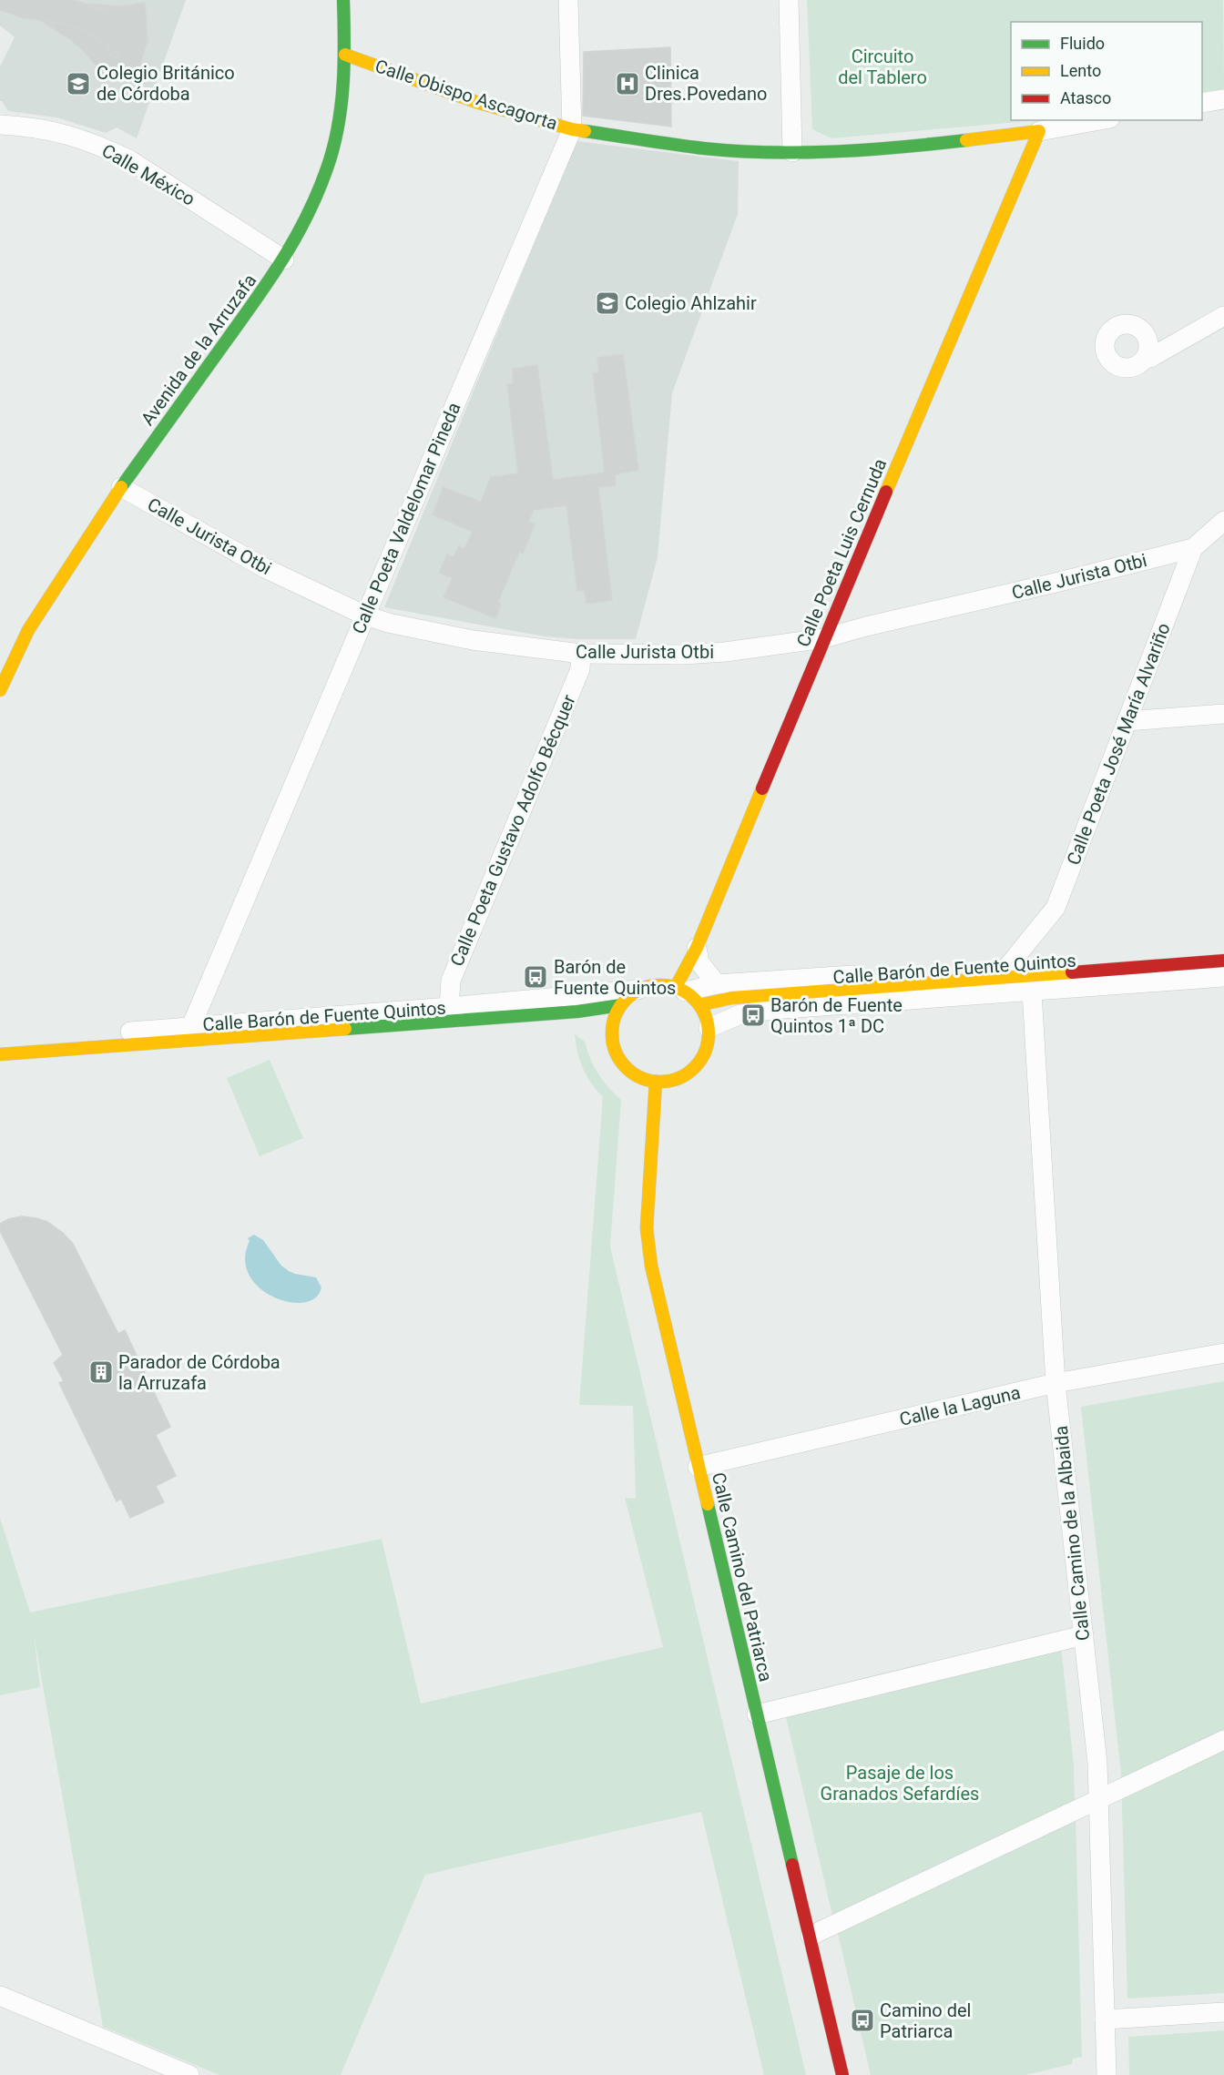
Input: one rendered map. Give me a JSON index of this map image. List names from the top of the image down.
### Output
{
  "streets": {
    "street": [
      "Calle Obispo Ascagorta",
      "Calle México",
      "Avenida de la Arruzafa",
      "Calle Poeta Valdelomar Pineda",
      "Calle Jurista Otbi",
      "Calle Poeta Luis Cernuda",
      "Calle Poeta José María Alvariño",
      "Calle Poeta Gustavo Adolfo Bécquer",
      "Calle Barón de Fuente Quintos",
      "Calle la Laguna",
      "Calle Camino de la Albaida",
      "Calle Camino del Patriarca"
    ]
  },
  "crossings": [
    ["Calle Obispo Ascagorta", "Avenida de la Arruzafa"],
    ["Calle Obispo Ascagorta", "Calle Poeta Valdelomar Pineda"],
    ["Calle Obispo Ascagorta", "Calle Poeta Luis Cernuda"],
    ["Calle México", "Avenida de la Arruzafa"],
    ["Avenida de la Arruzafa", "Calle Jurista Otbi"],
    ["Calle Poeta Valdelomar Pineda", "Calle Jurista Otbi"],
    ["Calle Poeta Valdelomar Pineda", "Calle Barón de Fuente Quintos"],
    ["Calle Jurista Otbi", "Calle Poeta Luis Cernuda"],
    ["Calle Jurista Otbi", "Calle Poeta José María Alvariño"],
    ["Calle Jurista Otbi", "Calle Poeta Gustavo Adolfo Bécquer"],
    ["Calle Poeta Luis Cernuda", "Calle Barón de Fuente Quintos"],
    ["Calle Poeta Luis Cernuda", "Calle Camino del Patriarca"],
    ["Calle Poeta José María Alvariño", "Calle Barón de Fuente Quintos"],
    ["Calle Poeta Gustavo Adolfo Bécquer", "Calle Barón de Fuente Quintos"],
    ["Calle Barón de Fuente Quintos", "Calle Camino de la Albaida"],
    ["Calle Barón de Fuente Quintos", "Calle Camino del Patriarca"],
    ["Calle la Laguna", "Calle Camino de la Albaida"],
    ["Calle la Laguna", "Calle Camino del Patriarca"]
  ],
  "parks": ["Circuito del Tablero", "Pasaje de los Granados Sefardíes"],
  "places": {
    "school or university": ["Colegio Británico de Córdoba", "Colegio Ahlzahir"],
    "hospital": ["Clinica Dres.Povedano"],
    "bus stop": ["Barón de Fuente Quintos", "Barón de Fuente Quintos 1ª DC", "Camino del Patriarca"],
    "building": ["Parador de Córdoba la Arruzafa"]
  },
  "legend": ["Fluido", "Lento", "Atasco"]
}
